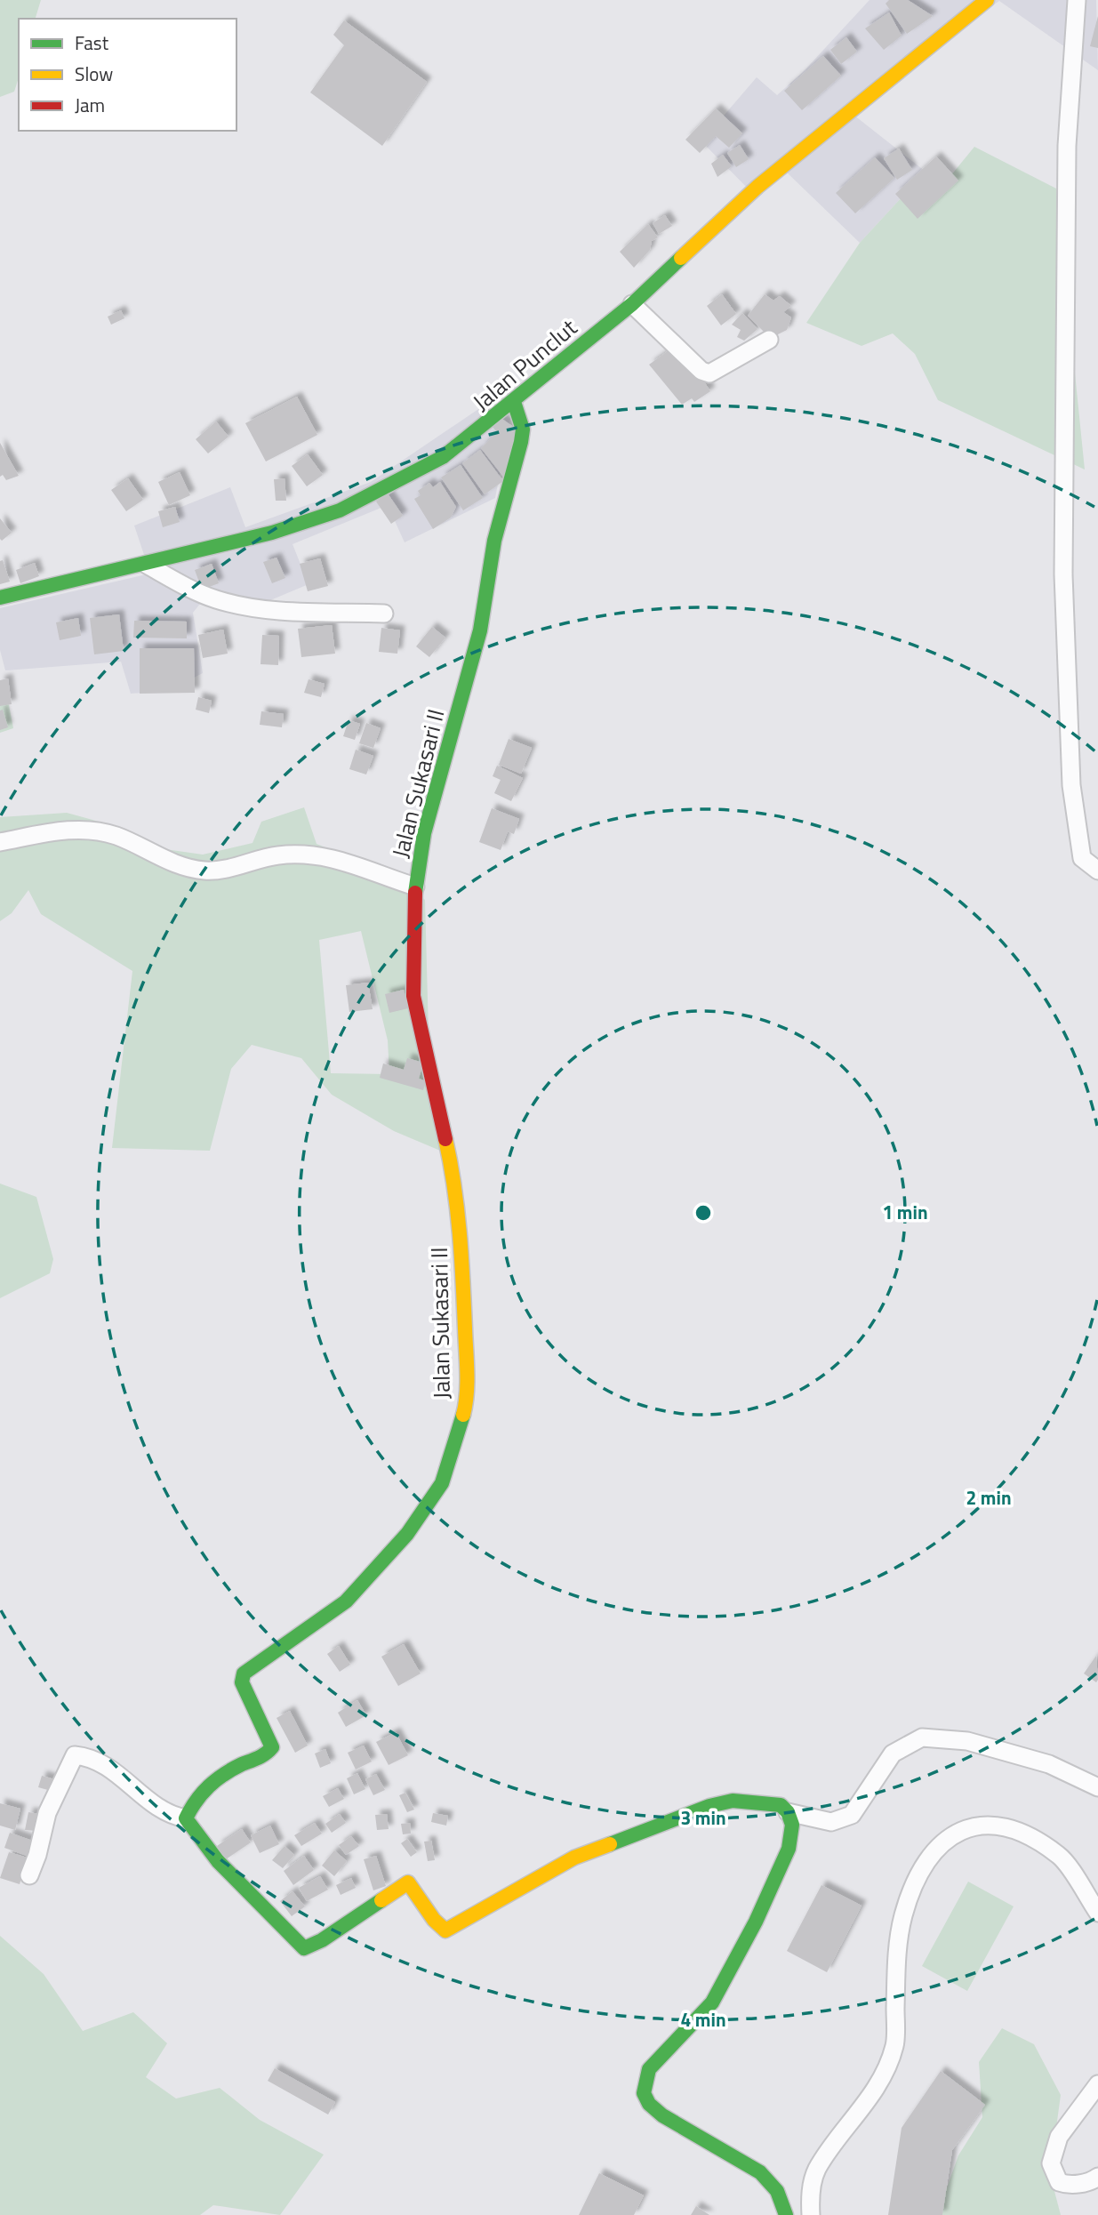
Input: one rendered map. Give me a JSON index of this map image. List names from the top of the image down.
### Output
{
  "streets": {
    "street": ["Jalan Punclut", "Jalan Sukasari II"]
  },
  "crossings": [
    ["Jalan Punclut", "Jalan Sukasari II"]
  ],
  "legend": ["Fast", "Slow", "Jam"],
  "rings": [
    "1 min",
    "2 min",
    "3 min",
    "4 min"
  ]
}
